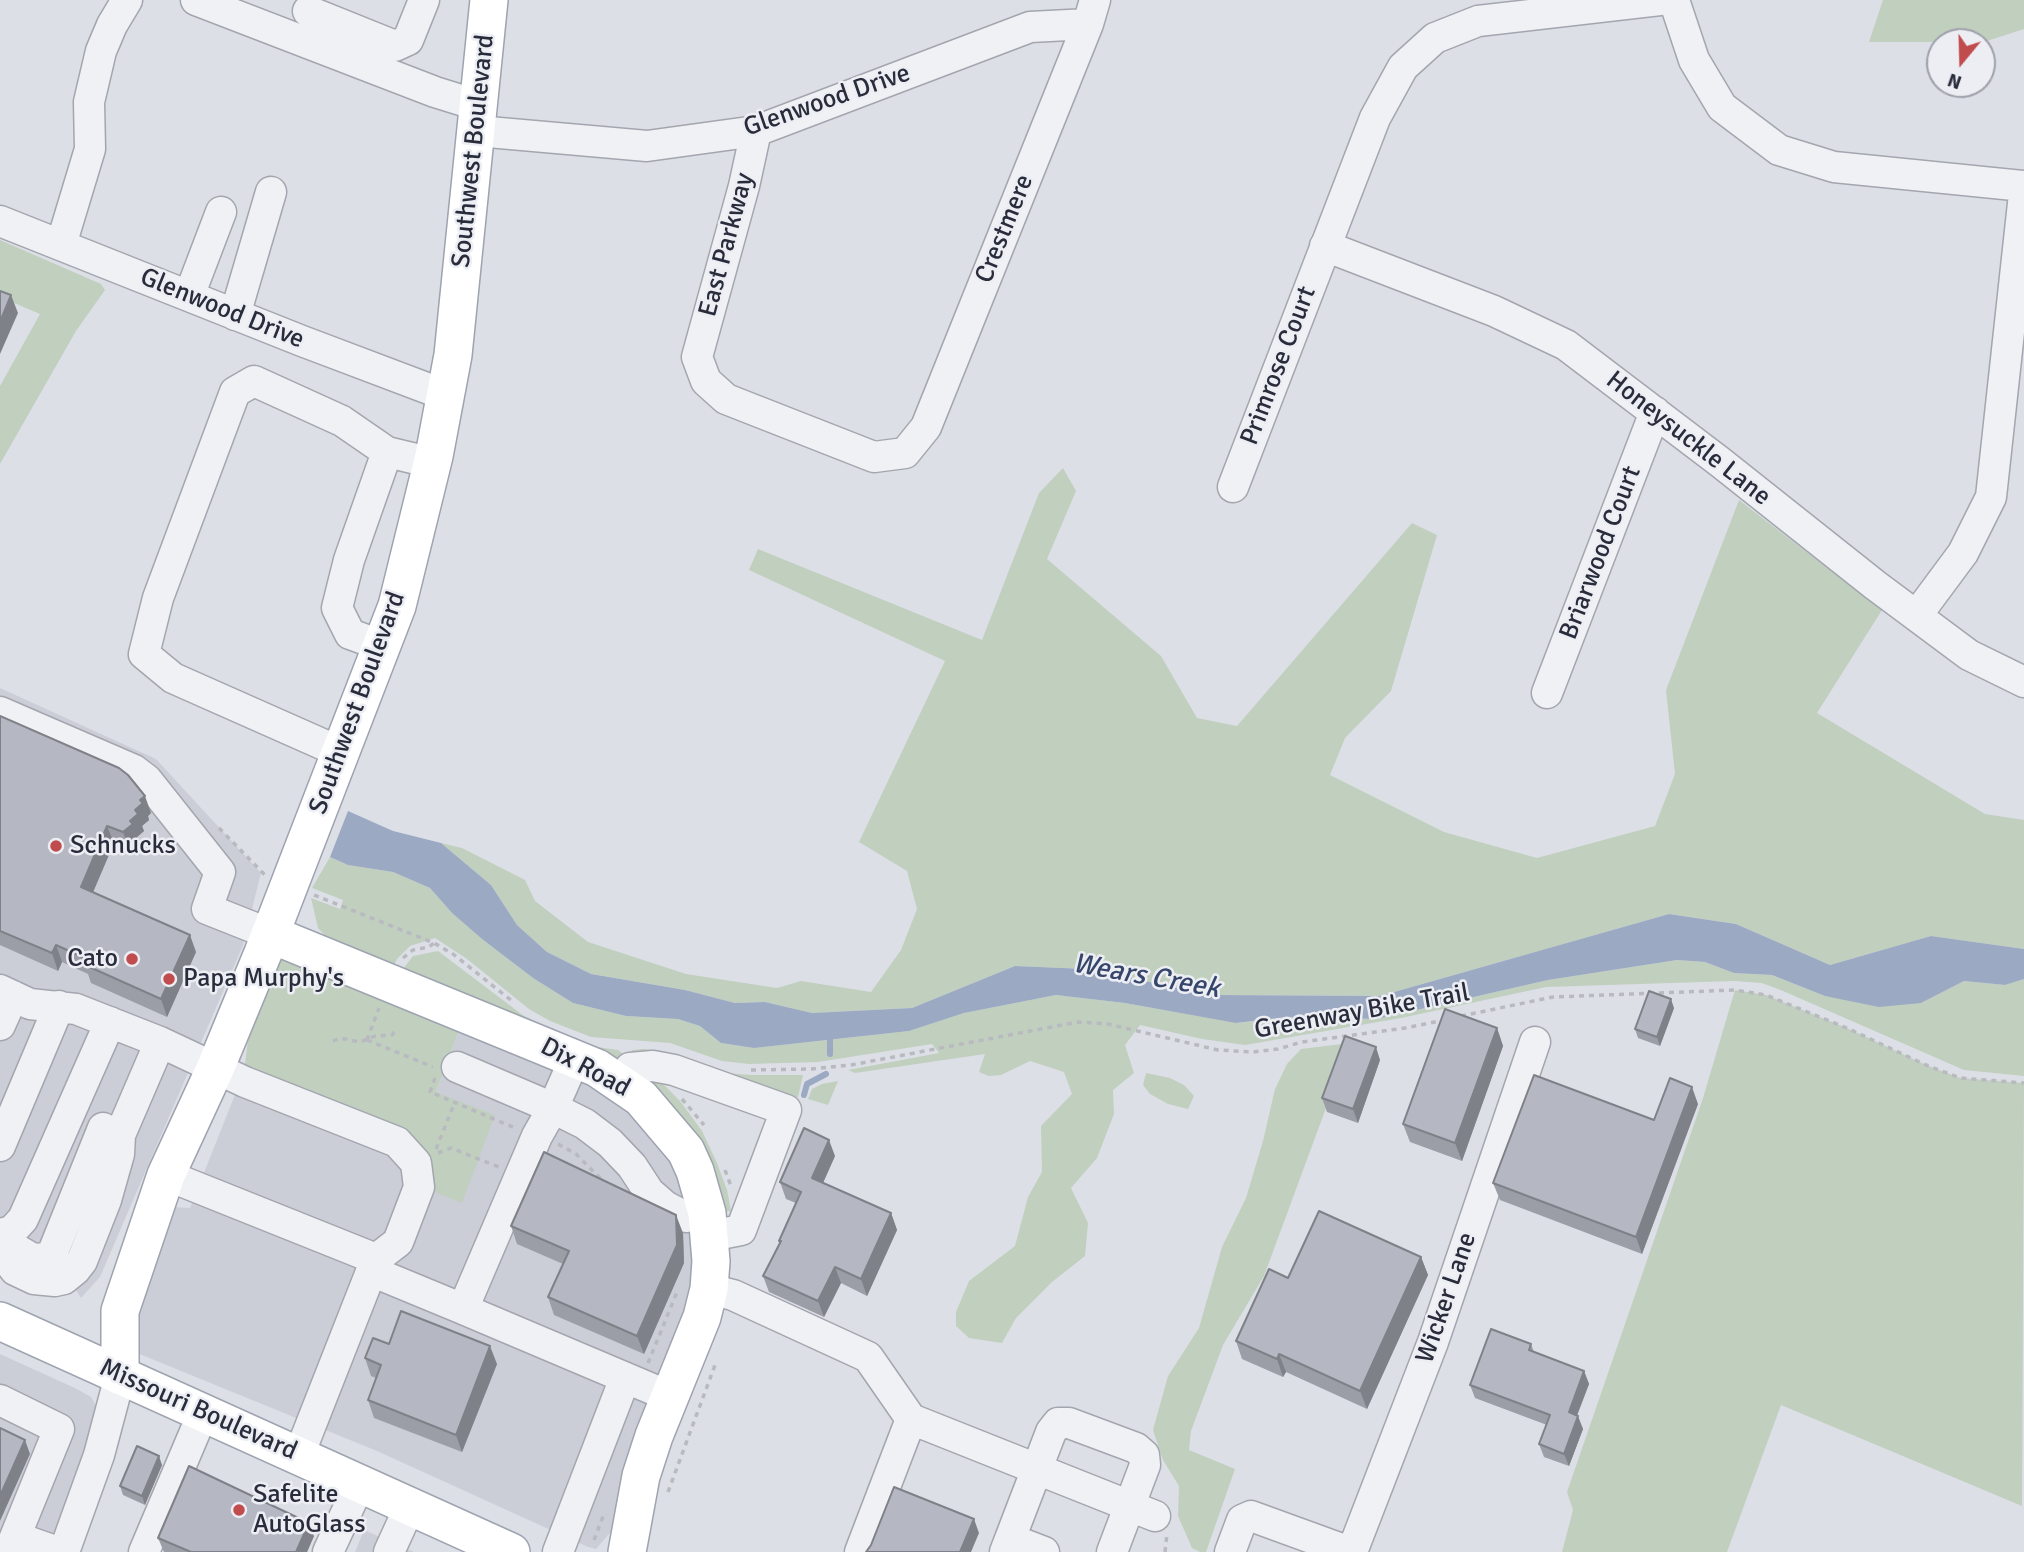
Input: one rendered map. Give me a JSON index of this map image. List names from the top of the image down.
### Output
{
  "streets": {
    "main road": ["Southwest Boulevard", "Dix Road", "Missouri Boulevard"],
    "street": [
      "Glenwood Drive",
      "Crestmere",
      "East Parkway",
      "Primrose Court",
      "Honeysuckle Lane",
      "Briarwood Court",
      "Wicker Lane"
    ],
    "path": ["Greenway Bike Trail"]
  },
  "crossings": [
    ["Glenwood Drive", "Southwest Boulevard"],
    ["Glenwood Drive", "Crestmere"],
    ["Glenwood Drive", "East Parkway"],
    ["Southwest Boulevard", "Dix Road"],
    ["Southwest Boulevard", "Missouri Boulevard"],
    ["Crestmere", "East Parkway"],
    ["Primrose Court", "Honeysuckle Lane"],
    ["Honeysuckle Lane", "Briarwood Court"]
  ],
  "water": ["Wears Creek"],
  "places": [
    "Schnucks",
    "Cato",
    "Papa Murphy's",
    "Safelite AutoGlass"
  ],
  "north": "bottom"
}
